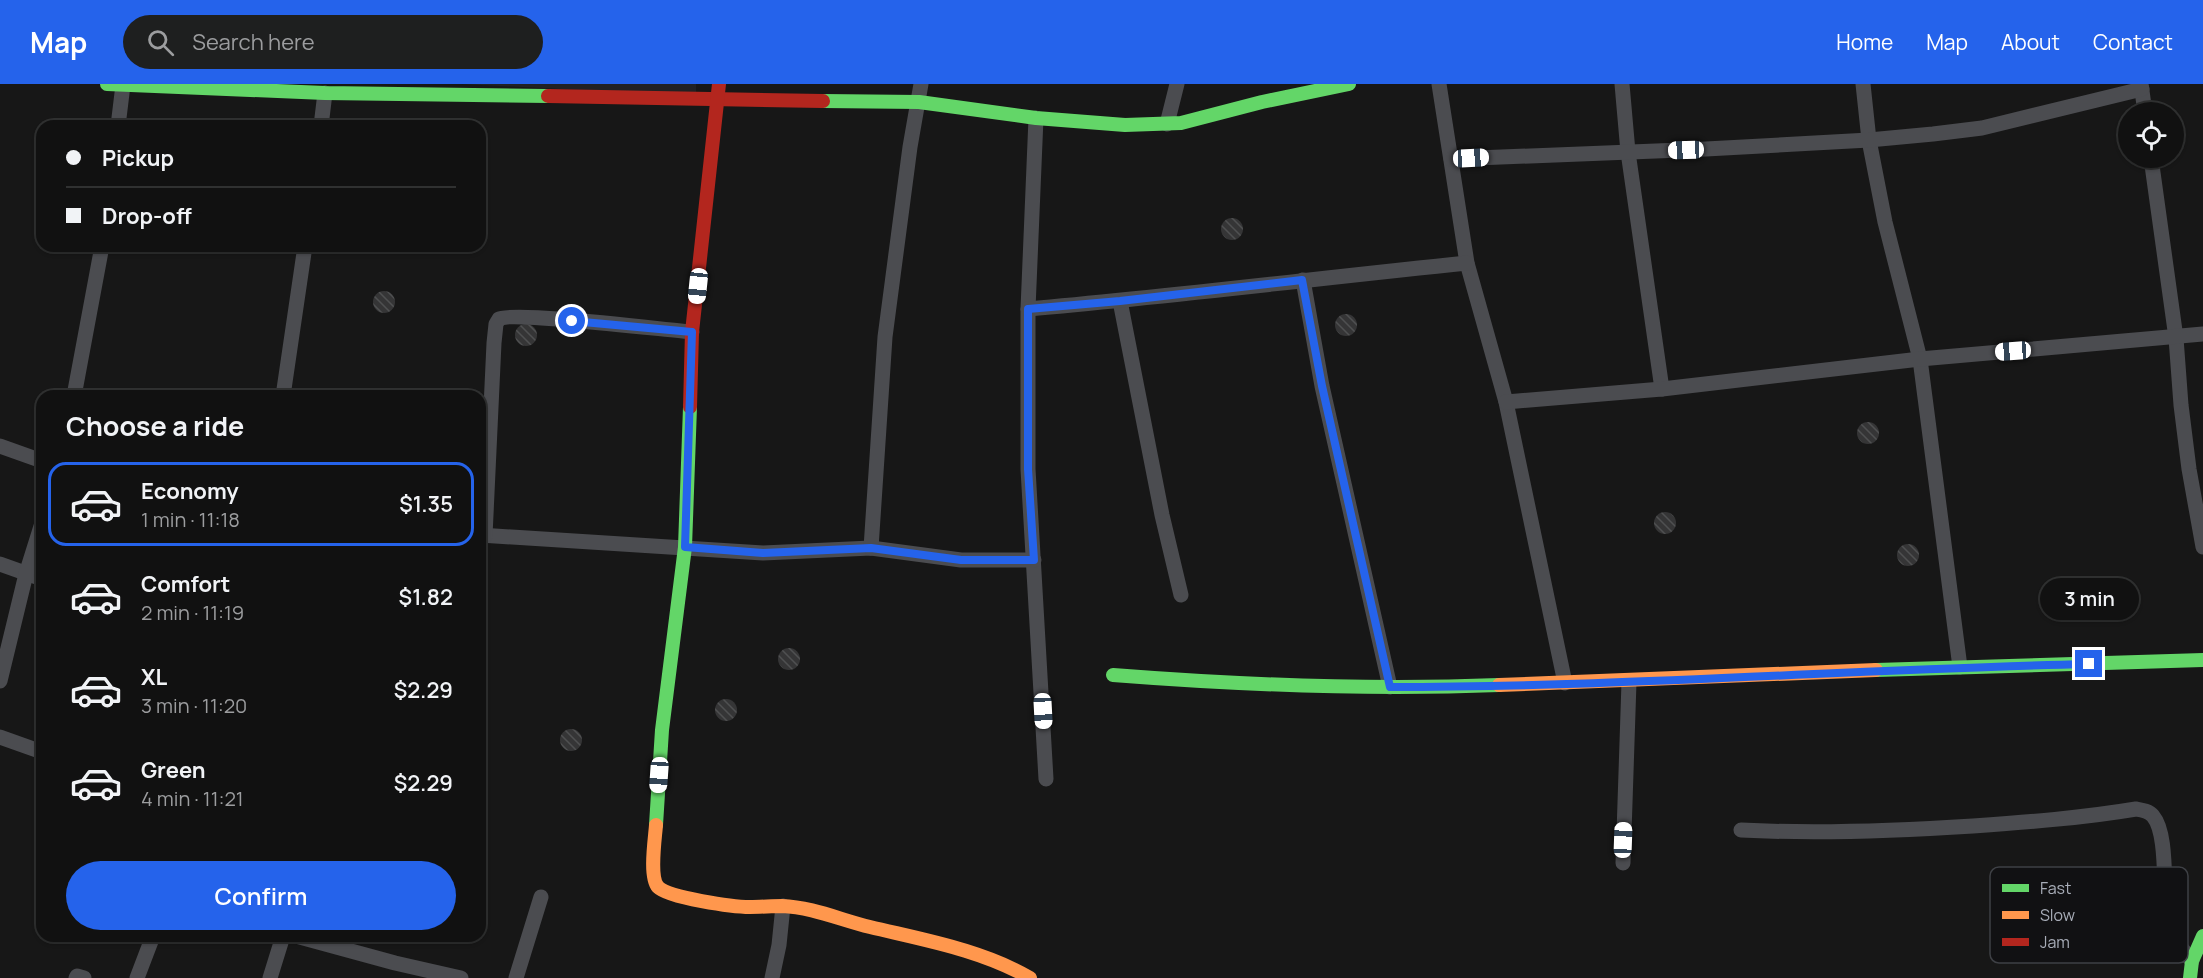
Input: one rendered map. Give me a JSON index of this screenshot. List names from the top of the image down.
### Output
{
  "legend": ["Fast", "Slow", "Jam"],
  "page": {
    "header": "Map",
    "search": "Search here",
    "nav": [
      "Home",
      "Map",
      "About",
      "Contact"
    ],
    "banner": ["Pickup", "Drop-off"],
    "heading": "Choose a ride",
    "list": [
      {
        "name": "Economy",
        "note": "1 min · 11:18",
        "value": "$1.35"
      },
      {
        "name": "Comfort",
        "note": "2 min · 11:19",
        "value": "$1.82"
      },
      {
        "name": "XL",
        "note": "3 min · 11:20",
        "value": "$2.29"
      },
      {
        "name": "Green",
        "note": "4 min · 11:21",
        "value": "$2.29"
      }
    ],
    "bubble": "3 min",
    "buttons": "Confirm"
  }
}
